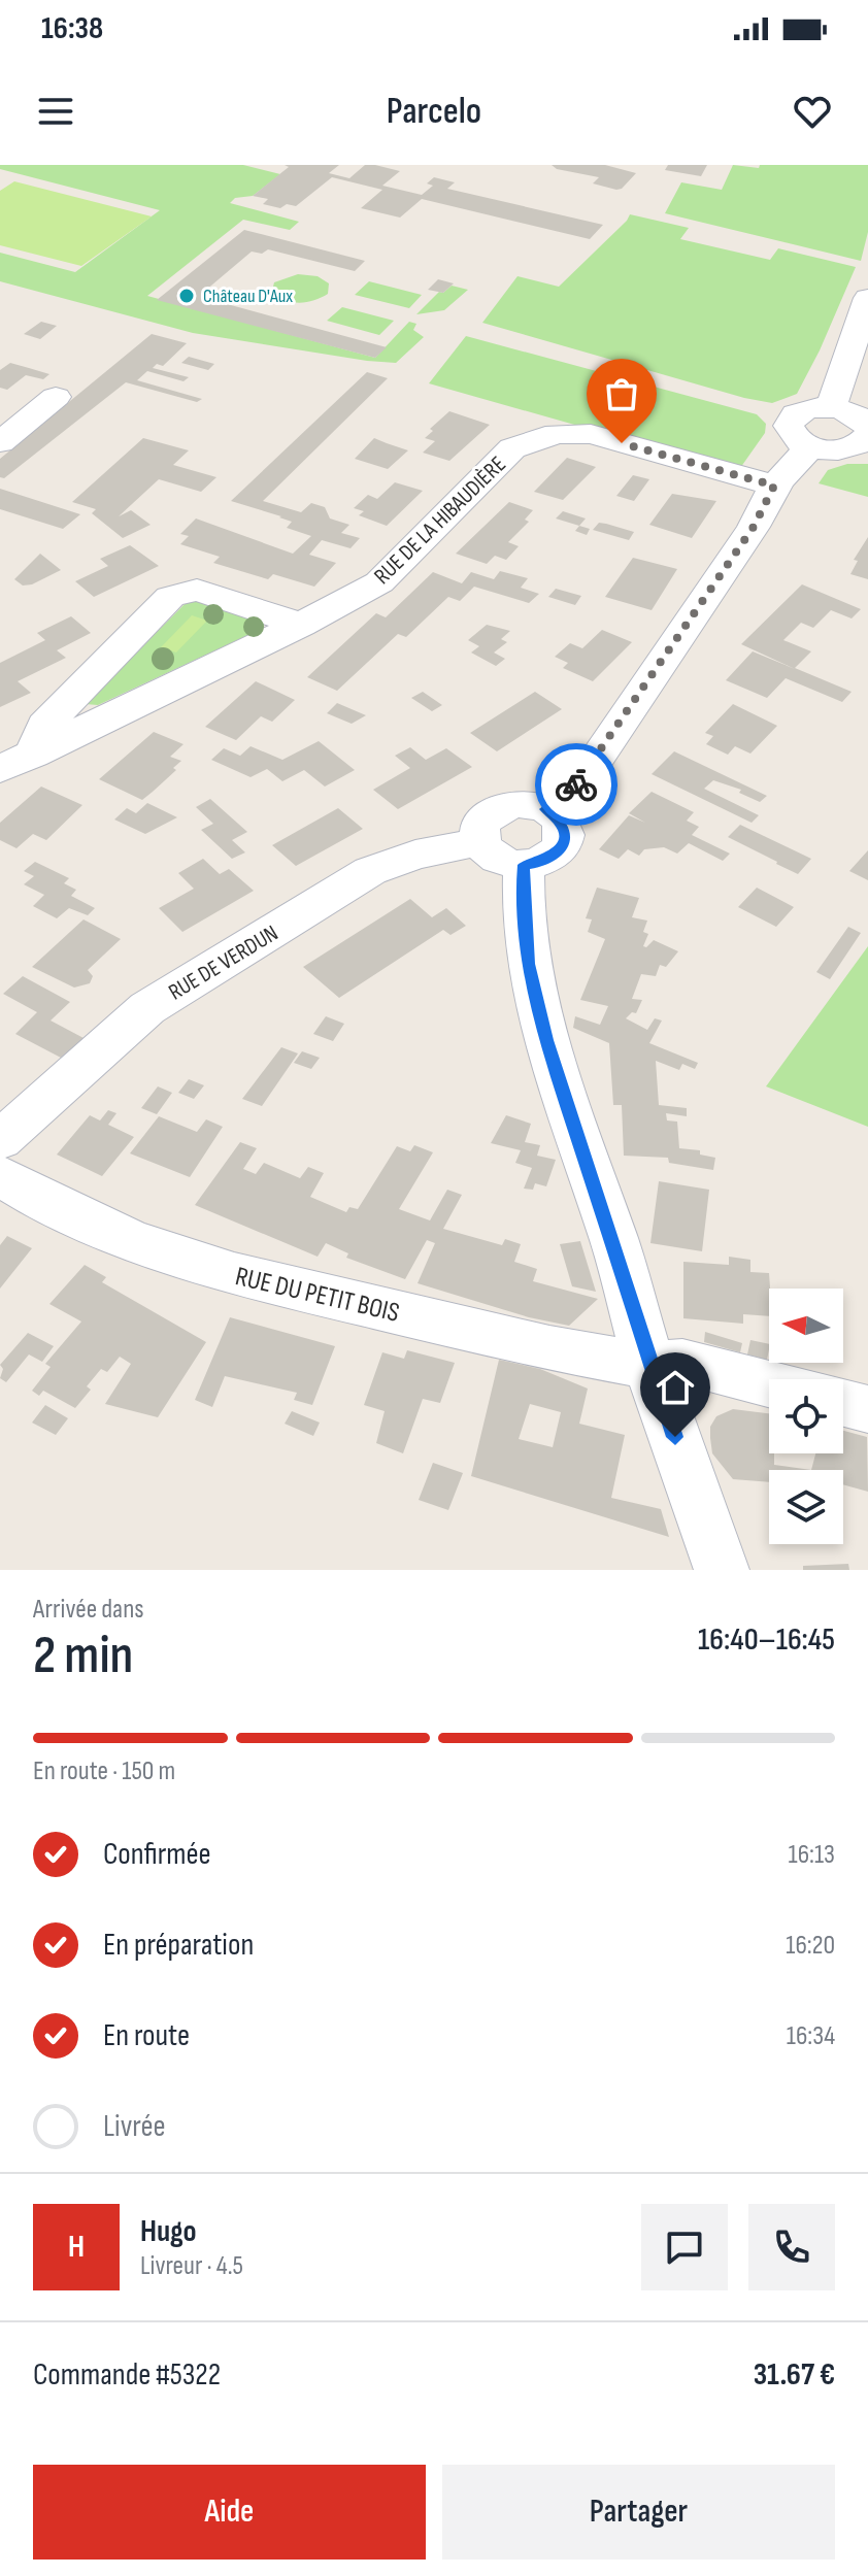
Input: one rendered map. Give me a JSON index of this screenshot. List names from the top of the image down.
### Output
{
  "streets": {
    "street": ["RUE DE LA HIBAUDIÈRE", "RUE DE VERDUN", "RUE DU PETIT BOIS"]
  },
  "places": ["Château D'Aux"],
  "north": "left",
  "page": {
    "status": "16:38",
    "header": "Parcelo",
    "heading": ["2 min", "Arrivée dans", "16:40–16:45"],
    "panel": [
      "Hugo",
      "Livreur · 4.5",
      "Commande #5322",
      "31.67 €"
    ],
    "bar": "En route · 150 m",
    "list": [
      ["Confirmée", "16:13"],
      ["En préparation", "16:20"],
      ["En route", "16:34"],
      "Livrée"
    ],
    "round": "H",
    "buttons": ["Aide", "Partager"]
  }
}
